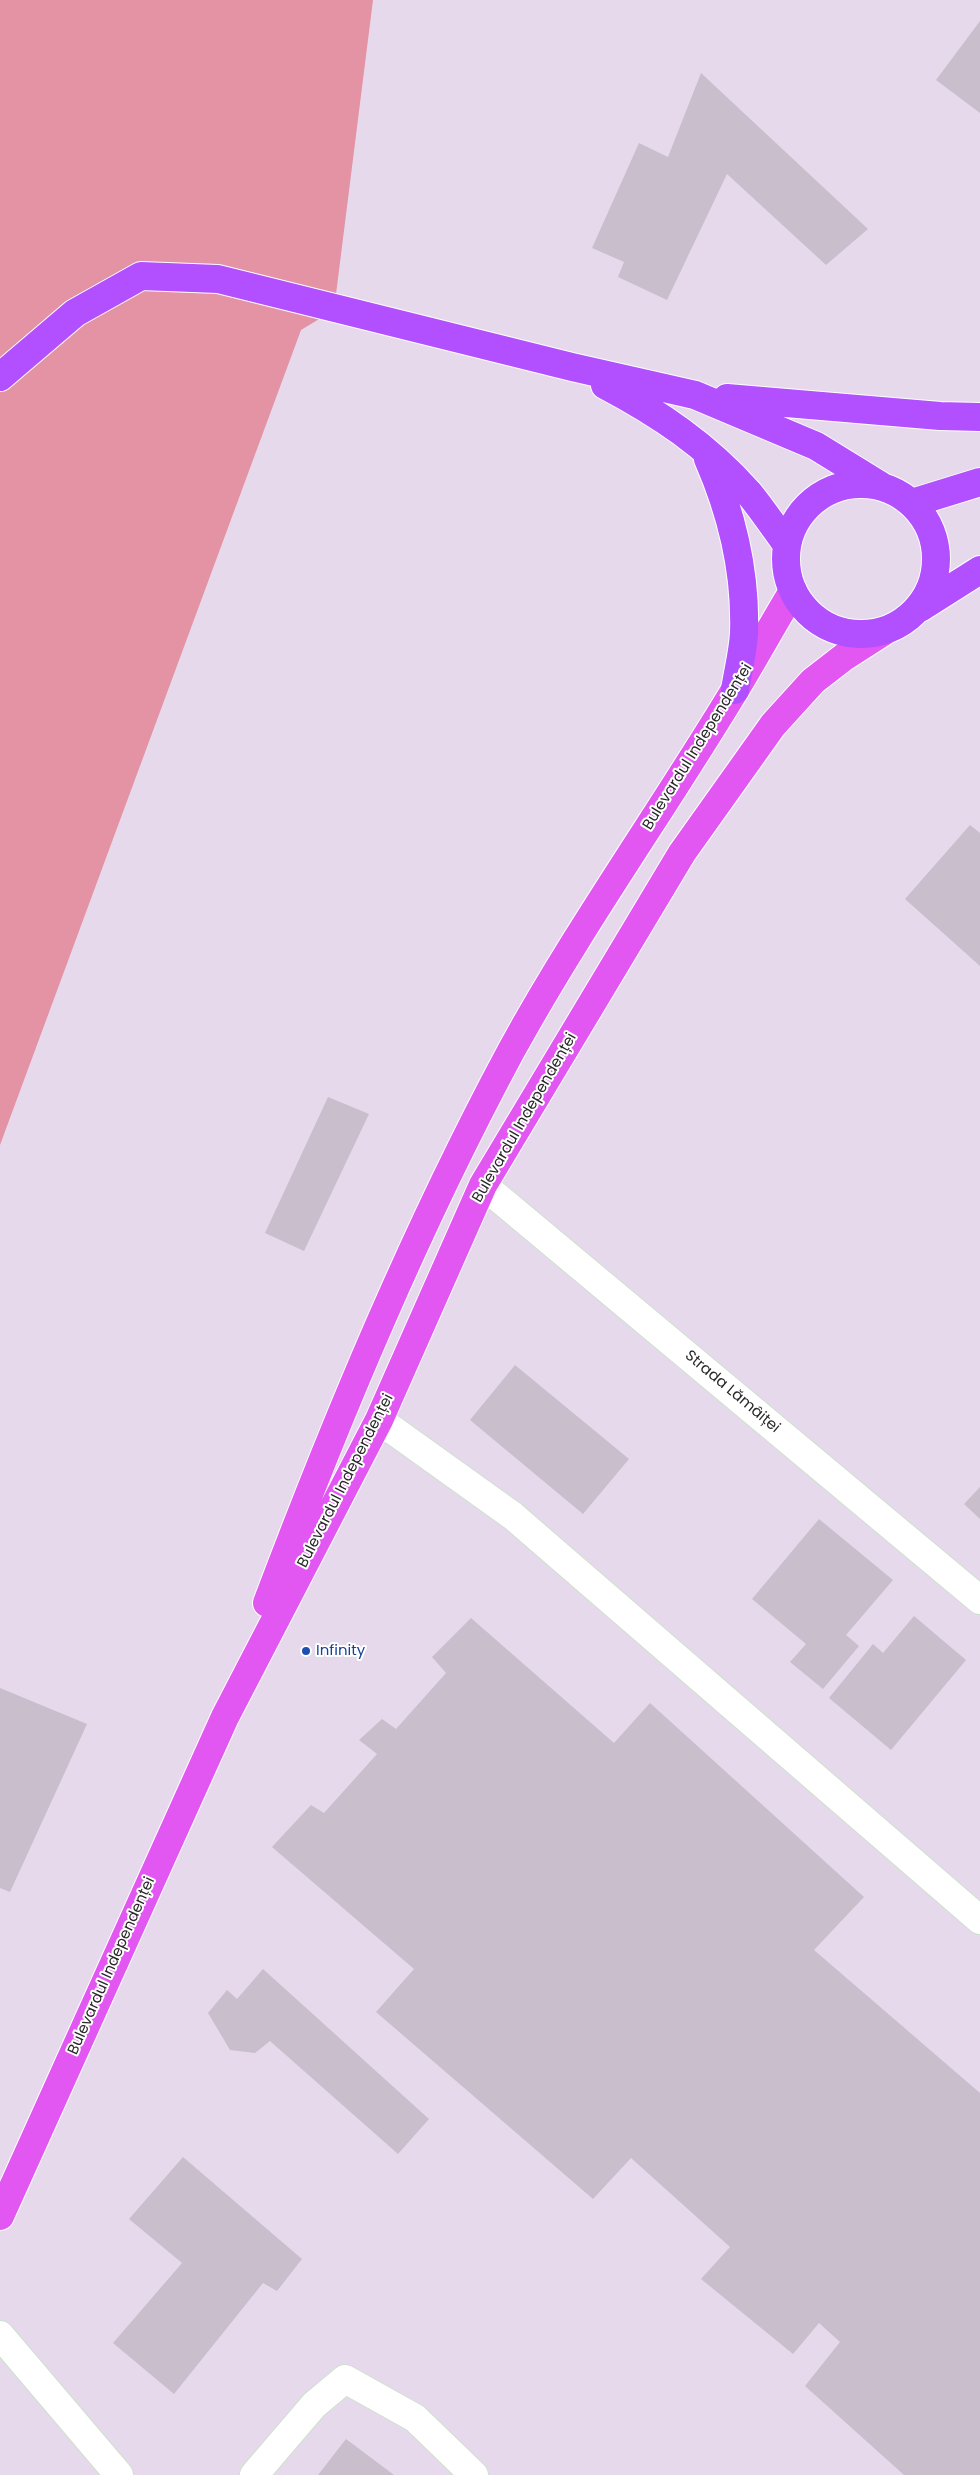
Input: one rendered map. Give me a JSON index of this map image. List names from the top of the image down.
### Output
{
  "streets": {
    "main road": ["Bulevardul Independenței"],
    "street": ["Strada Lămâiței"]
  },
  "crossings": [
    ["Bulevardul Independenței", "Strada Lămâiței"]
  ],
  "places": ["Infinity"]
}
